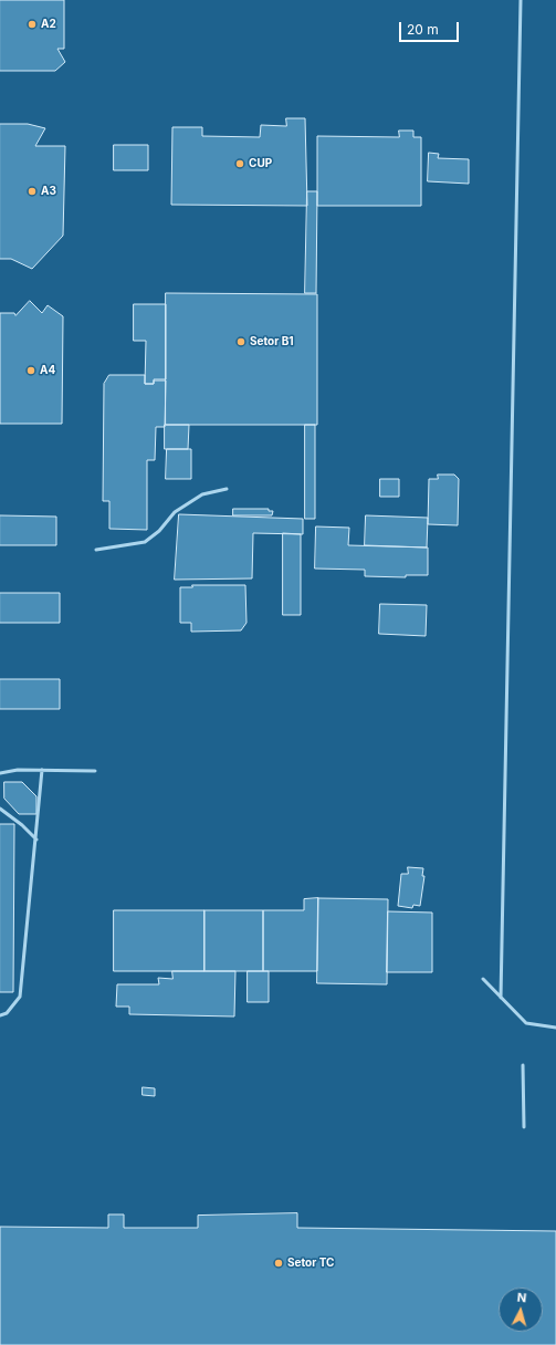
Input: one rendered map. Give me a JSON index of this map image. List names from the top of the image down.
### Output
{
  "places": [
    "A2",
    "CUP",
    "A3",
    "Setor B1",
    "A4",
    "Setor TC"
  ],
  "scale_bar": "20 m",
  "north": "top"
}
